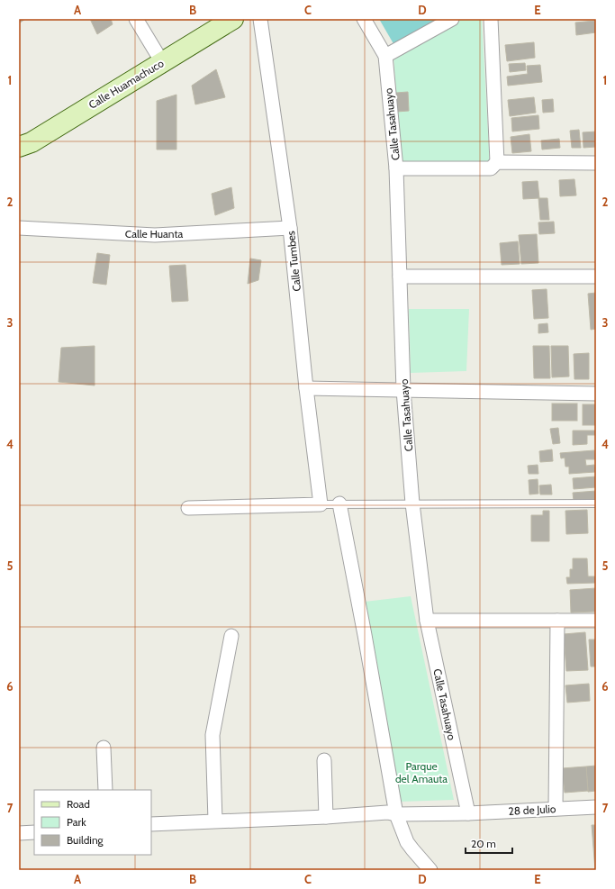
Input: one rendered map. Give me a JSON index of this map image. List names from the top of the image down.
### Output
{
  "streets": {
    "street": [
      "Calle Huamachuco",
      "Calle Tasahuayo",
      "Calle Huanta",
      "Calle Tumbes",
      "28 de Julio"
    ]
  },
  "crossings": [
    ["Calle Tasahuayo", "28 de Julio"],
    ["Calle Huanta", "Calle Tumbes"]
  ],
  "parks": ["Parque del Amauta"],
  "legend": ["Road", "Park", "Building"],
  "scale_bar": "20 m",
  "grid": {
    "columns": [
      "A",
      "B",
      "C",
      "D",
      "E"
    ],
    "rows": [
      "1",
      "2",
      "3",
      "4",
      "5",
      "6",
      "7"
    ]
  }
}
